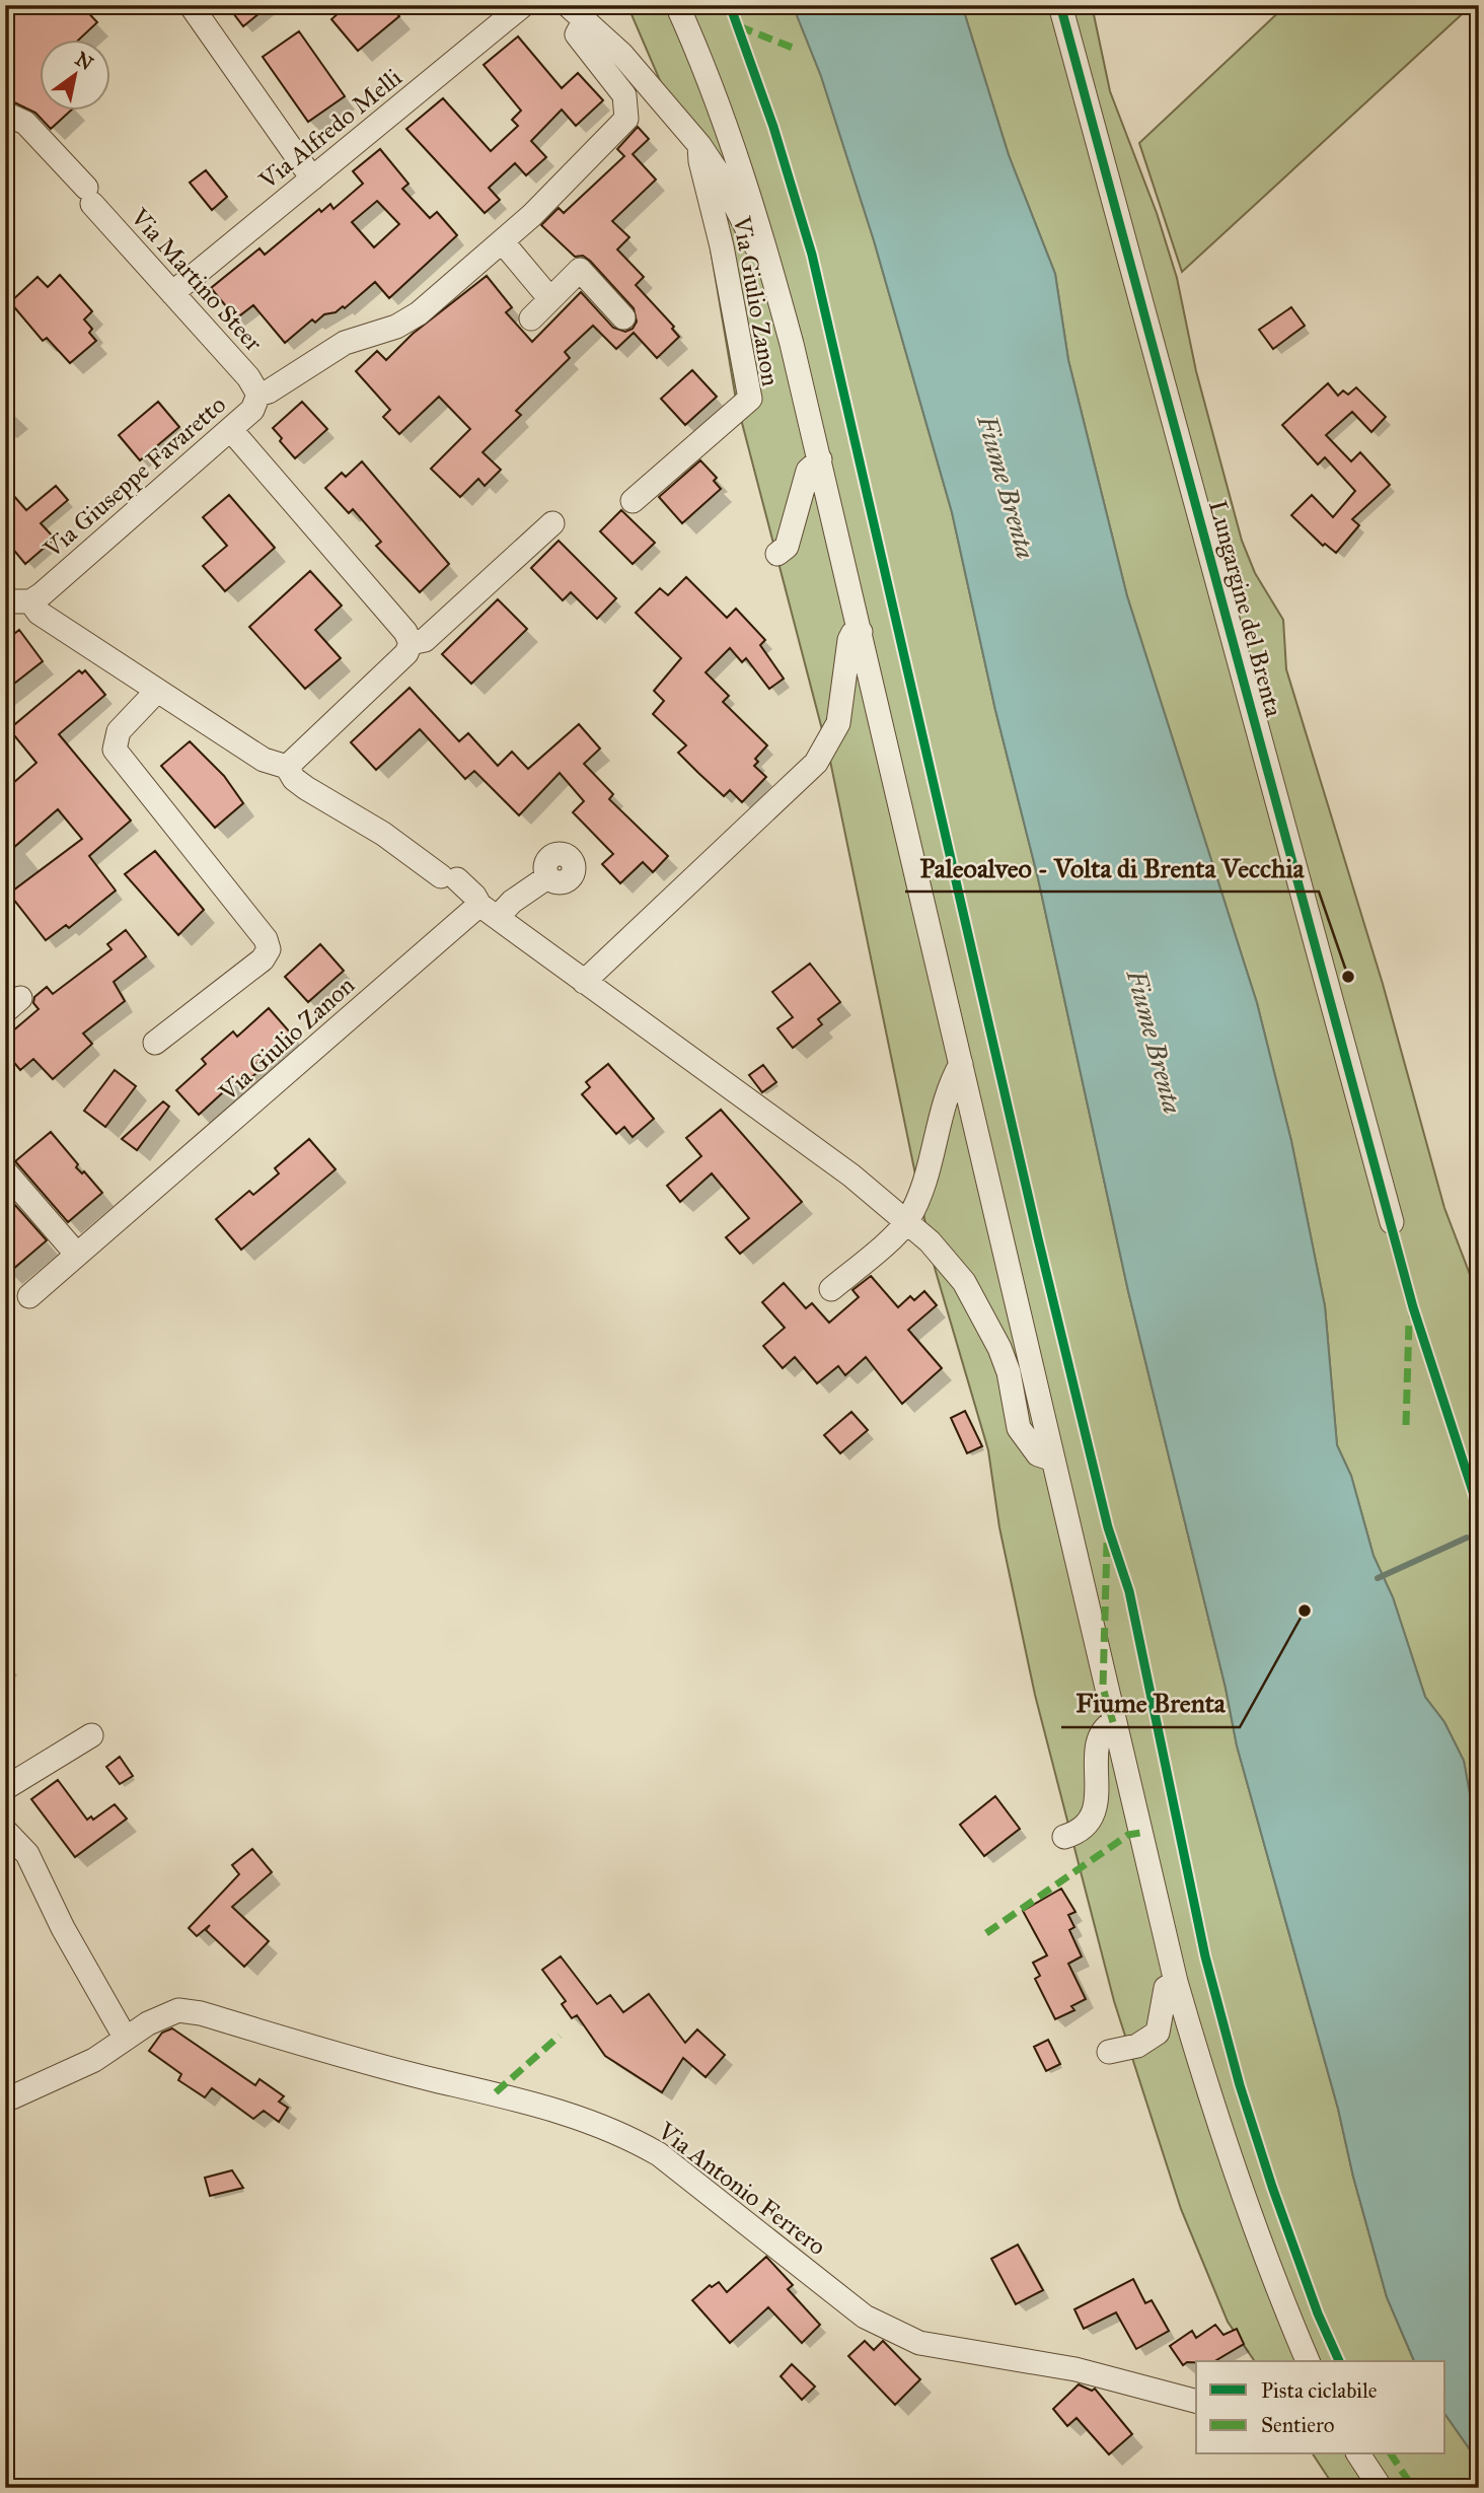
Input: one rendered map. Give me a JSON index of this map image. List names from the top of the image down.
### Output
{
  "streets": {
    "street": [
      "Via Alfredo Melli",
      "Via Martino Steer",
      "Via Giulio Zanon",
      "Via Giuseppe Favaretto",
      "Lungargine del Brenta",
      "Via Antonio Ferrero"
    ]
  },
  "crossings": [
    ["Via Alfredo Melli", "Via Martino Steer"],
    ["Via Martino Steer", "Via Giuseppe Favaretto"],
    ["Via Giulio Zanon", "Via Giuseppe Favaretto"]
  ],
  "water": ["Fiume Brenta"],
  "places": ["Paleoalveo - Volta di Brenta Vecchia", "Fiume Brenta"],
  "legend": ["Pista ciclabile", "Sentiero"],
  "north": "top right"
}
